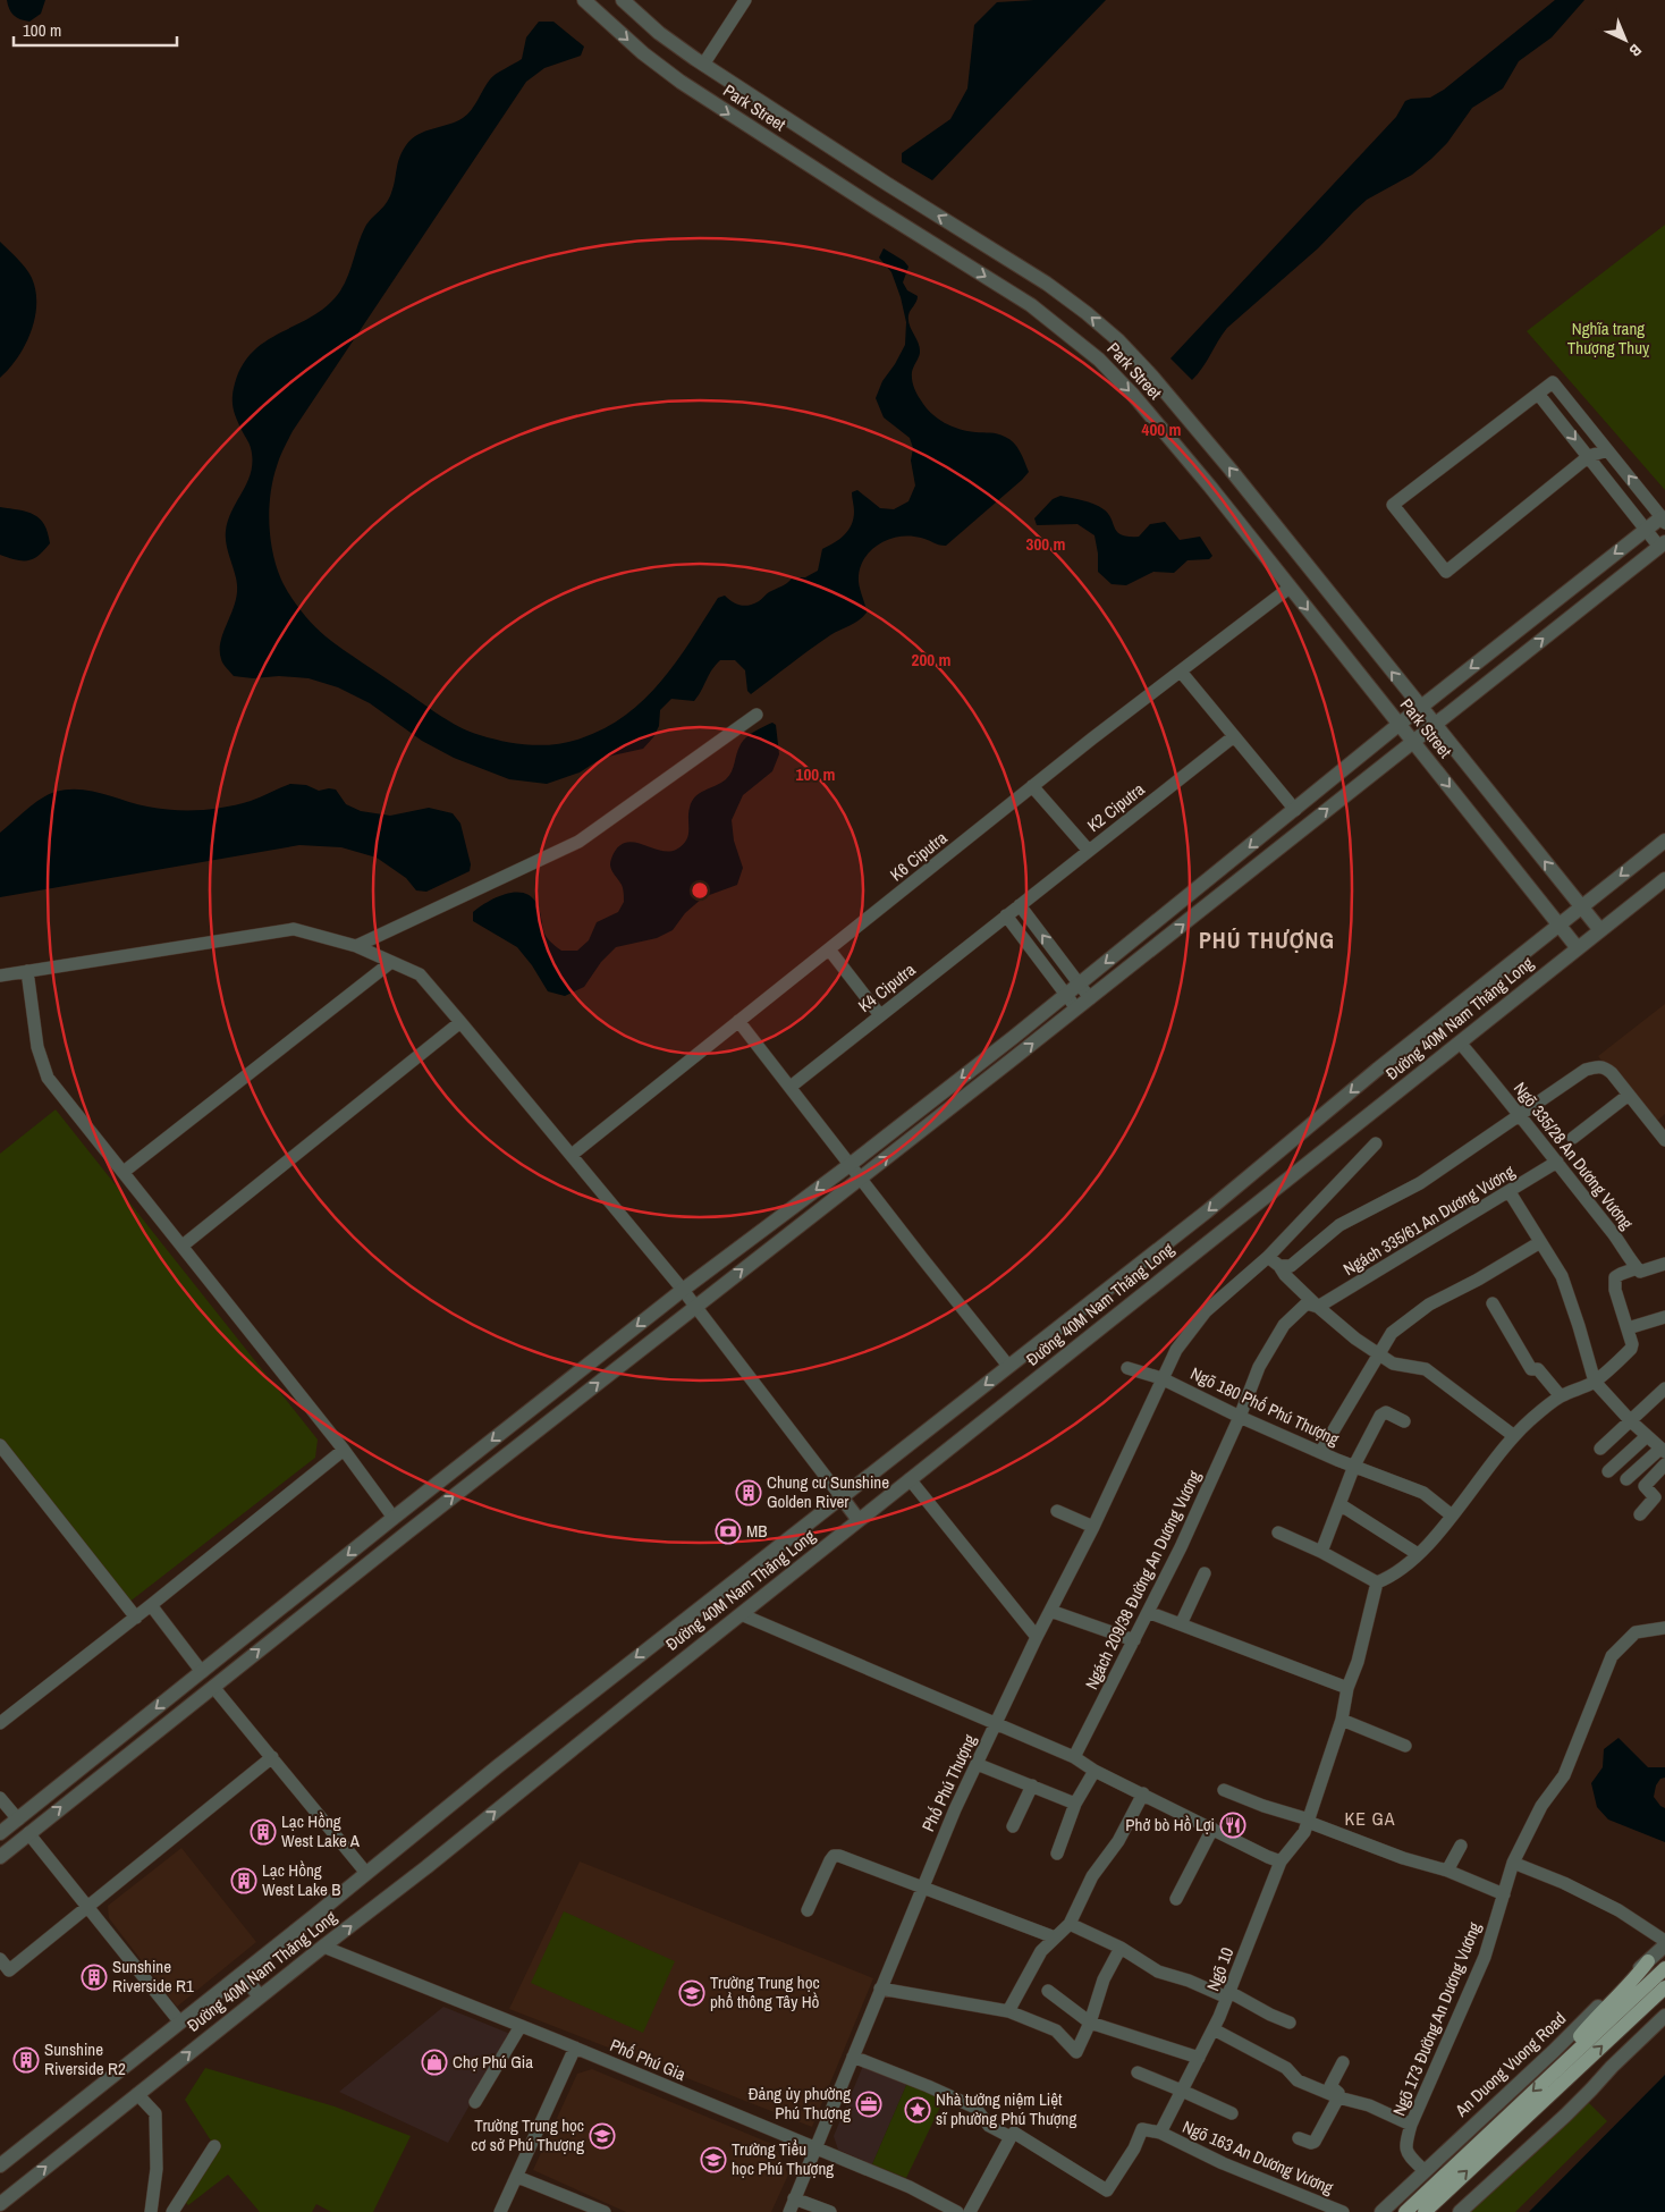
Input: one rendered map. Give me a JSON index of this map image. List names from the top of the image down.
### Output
{
  "streets": {
    "main road": ["An Duong Vuong Road"],
    "street": [
      "Park Street",
      "K2 Ciputra",
      "K6 Ciputra",
      "K4 Ciputra",
      "Đường 40M Nam Thăng Long",
      "Ngõ 335/28 An Dương Vương",
      "Ngách 335/61 An Dương Vương",
      "Ngõ 180 Phố Phú Thượng",
      "Ngách 209/38 Đường An Dương Vương",
      "Phố Phú Thượng",
      "Ngõ 10",
      "Ngõ 173 Đường An Dương Vương",
      "Phố Phú Gia",
      "Ngõ 163 An Dương Vương"
    ]
  },
  "crossings": [
    ["Park Street", "K6 Ciputra"],
    ["Park Street", "Đường 40M Nam Thăng Long"],
    ["K2 Ciputra", "K4 Ciputra"],
    ["Đường 40M Nam Thăng Long", "Ngõ 335/28 An Dương Vương"],
    ["Đường 40M Nam Thăng Long", "Phố Phú Gia"],
    ["Ngõ 335/28 An Dương Vương", "Ngách 335/61 An Dương Vương"],
    ["Ngách 335/61 An Dương Vương", "Ngõ 180 Phố Phú Thượng"],
    ["Ngách 335/61 An Dương Vương", "Ngách 209/38 Đường An Dương Vương"],
    ["Ngõ 180 Phố Phú Thượng", "Ngách 209/38 Đường An Dương Vương"],
    ["Ngõ 180 Phố Phú Thượng", "Phố Phú Thượng"],
    ["Phố Phú Thượng", "Phố Phú Gia"],
    ["Ngõ 10", "Ngõ 163 An Dương Vương"],
    ["Ngõ 173 Đường An Dương Vương", "An Duong Vuong Road"]
  ],
  "districts": ["PHÚ THƯỢNG", "KE GA"],
  "parks": ["Nghĩa trang Thượng Thuỵ"],
  "places": {
    "building": [
      "Chung cư Sunshine Golden River",
      "Lạc Hồng West Lake A",
      "Lạc Hồng West Lake B",
      "Sunshine Riverside R1",
      "Sunshine Riverside R2"
    ],
    "bank": ["MB"],
    "restaurant": ["Phở bò Hồ Lợi"],
    "school or university": ["Trường Trung học phổ thông Tây Hồ", "Trường Trung học cơ sở Phú Thượng", "Trường Tiểu học Phú Thượng"],
    "shop": ["Chợ Phú Gia"],
    "office": ["Đảng ủy phường Phú Thượng"],
    "place": ["Nhà tưởng niệm Liệt sĩ phường Phú Thượng"]
  },
  "scale_bar": "100 m",
  "north": "bottom right",
  "rings": [
    "400 m",
    "300 m",
    "200 m",
    "100 m"
  ]
}
